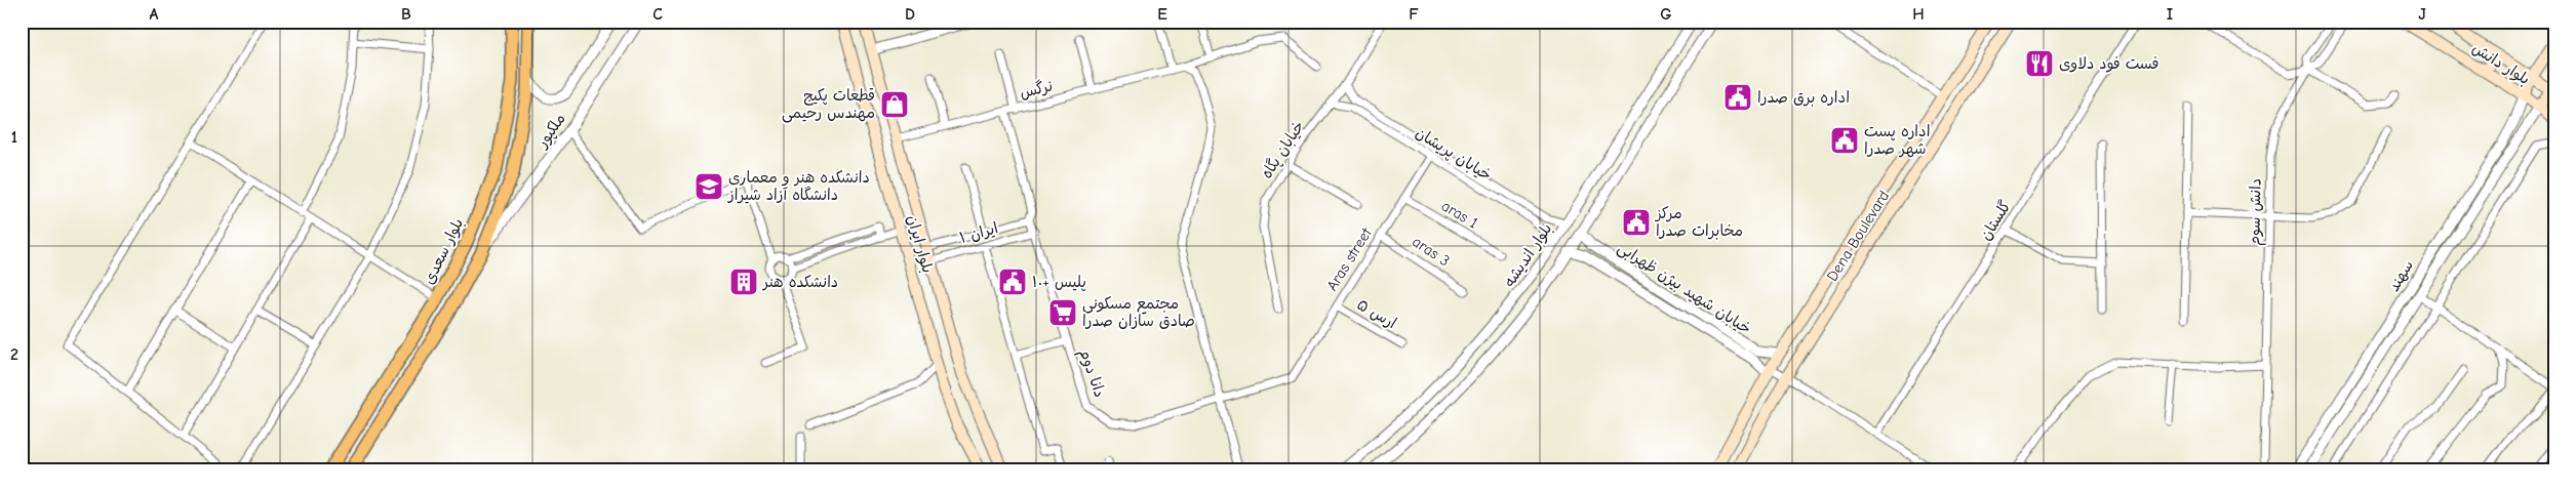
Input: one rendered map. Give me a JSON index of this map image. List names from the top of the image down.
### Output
{
  "streets": {
    "main road": [
      "بلوار دانش",
      "Dena Boulevard",
      "بلوار ایران",
      "بلوار سعدی"
    ],
    "street": [
      "نرگس",
      "ملکپور",
      "خیابان پگاه",
      "خیابان پریشان",
      "دانش سوم",
      "aras 1",
      "گلستان",
      "ایران ۱",
      "aras 3",
      "بلوار اندیشه",
      "Aras street",
      "سهند",
      "خیابان شهید بیژن ظهرابی",
      "ارس ۵",
      "دانا دوم"
    ]
  },
  "crossings": [
    ["بلوار دانش", "سهند"],
    ["نرگس", "بلوار ایران"],
    ["نرگس", "دانا دوم"],
    ["خیابان پگاه", "خیابان پریشان"],
    ["خیابان پریشان", "بلوار اندیشه"],
    ["خیابان پریشان", "Aras street"],
    ["aras 1", "Aras street"],
    ["ایران ۱", "بلوار ایران"],
    ["ایران ۱", "دانا دوم"],
    ["Dena Boulevard", "خیابان شهید بیژن ظهرابی"],
    ["aras 3", "Aras street"],
    ["بلوار اندیشه", "خیابان شهید بیژن ظهرابی"],
    ["Aras street", "ارس ۵"],
    ["Aras street", "دانا دوم"]
  ],
  "places": {
    "restaurant": ["فست فود دلاوی"],
    "public building": [
      "اداره برق صدرا",
      "اداره پست شهر صدرا",
      "مرکز مخابرات صدرا",
      "پلیس +۱۰"
    ],
    "shop": ["قطعات پکیج مهندس رحیمی"],
    "school or university": ["دانشکده هنر و معماری دانشگاه آزاد شیراز"],
    "building": ["دانشکده هنر"],
    "supermarket": ["مجتمع مسکونی صادق سازان صدرا"]
  },
  "grid": {
    "columns": [
      "A",
      "B",
      "C",
      "D",
      "E",
      "F",
      "G",
      "H",
      "I",
      "J"
    ],
    "rows": ["1", "2"]
  }
}
